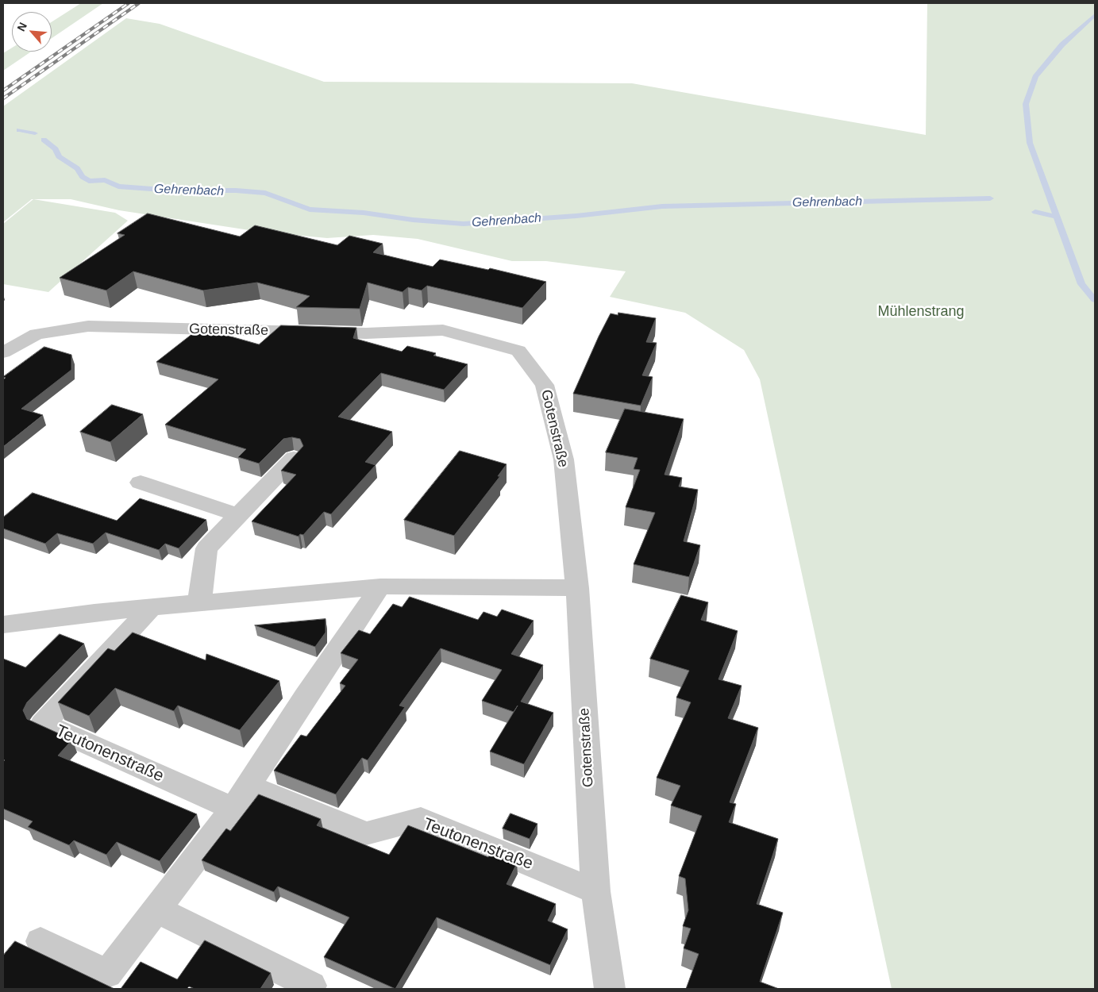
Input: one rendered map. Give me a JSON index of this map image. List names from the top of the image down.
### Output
{
  "streets": {
    "street": ["Gotenstraße", "Teutonenstraße"]
  },
  "crossings": [
    ["Gotenstraße", "Teutonenstraße"]
  ],
  "water": ["Gehrenbach"],
  "parks": ["Mühlenstrang"],
  "north": "top left"
}
